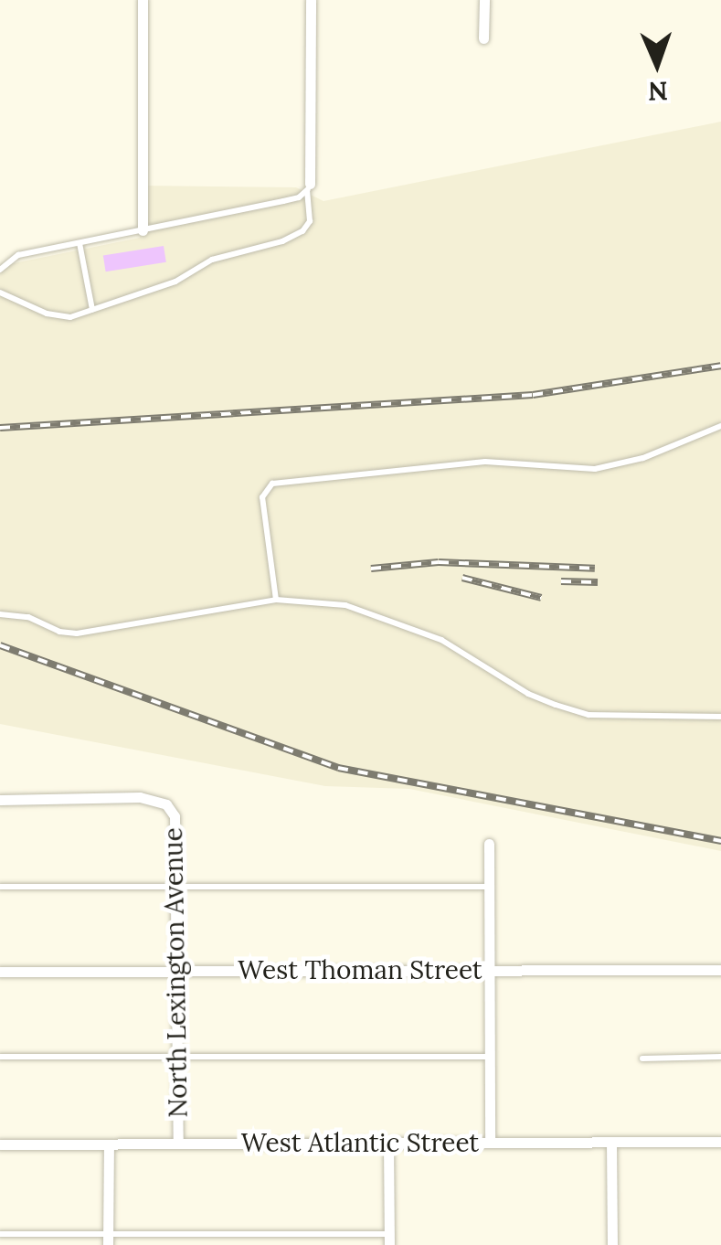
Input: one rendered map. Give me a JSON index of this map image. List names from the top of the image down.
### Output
{
  "streets": {
    "street": ["West Thoman Street", "North Lexington Avenue", "West Atlantic Street"]
  },
  "crossings": [
    ["West Thoman Street", "North Lexington Avenue"],
    ["North Lexington Avenue", "West Atlantic Street"]
  ],
  "north": "bottom"
}
